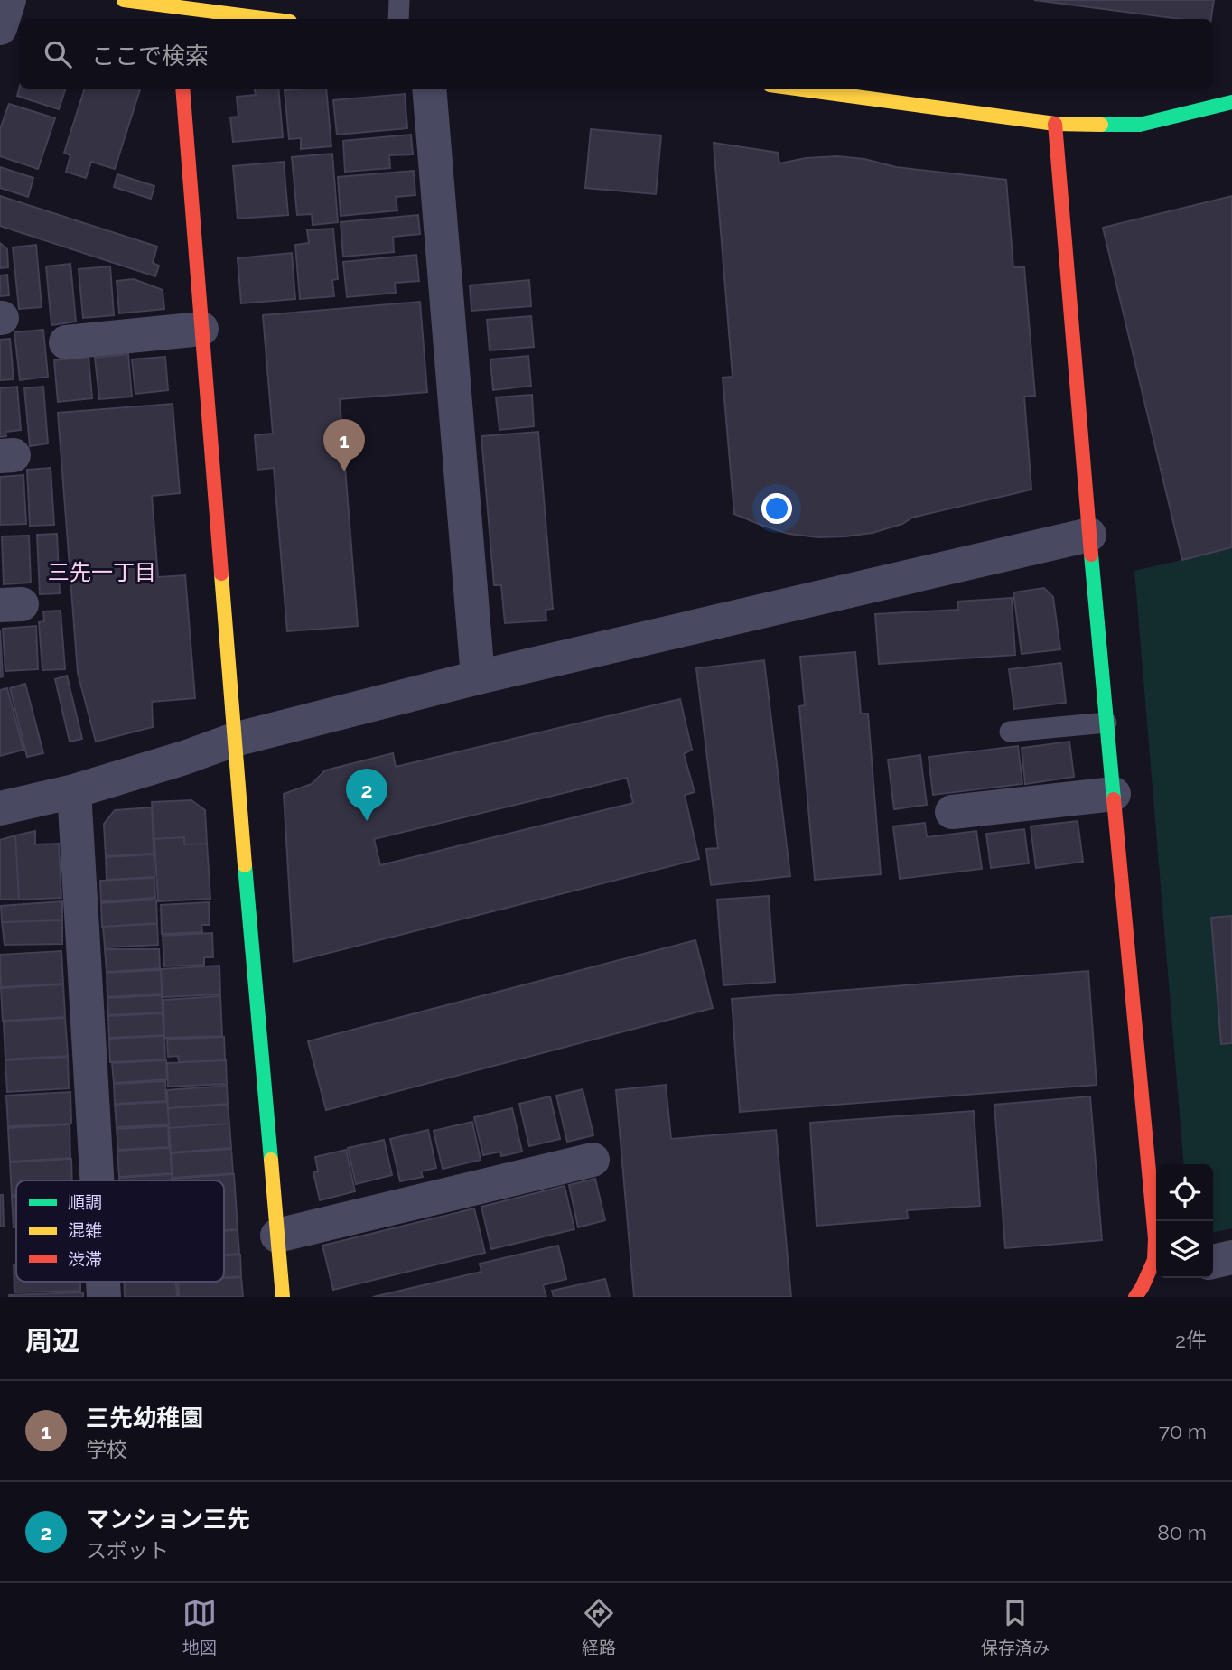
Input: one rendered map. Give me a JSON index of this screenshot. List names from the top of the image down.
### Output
{
  "districts": ["三先一丁目"],
  "legend": ["順調", "混雑", "渋滞"],
  "page": {
    "search": "ここで検索",
    "pins": ["1", "2"],
    "heading": ["周辺", "2件"],
    "list": [
      {
        "mark": "1",
        "name": "三先幼稚園",
        "note": "学校",
        "value": "70 m"
      },
      {
        "mark": "2",
        "name": "マンション三先",
        "note": "スポット",
        "value": "80 m"
      }
    ],
    "nav": ["地図", "経路", "保存済み"]
  }
}
